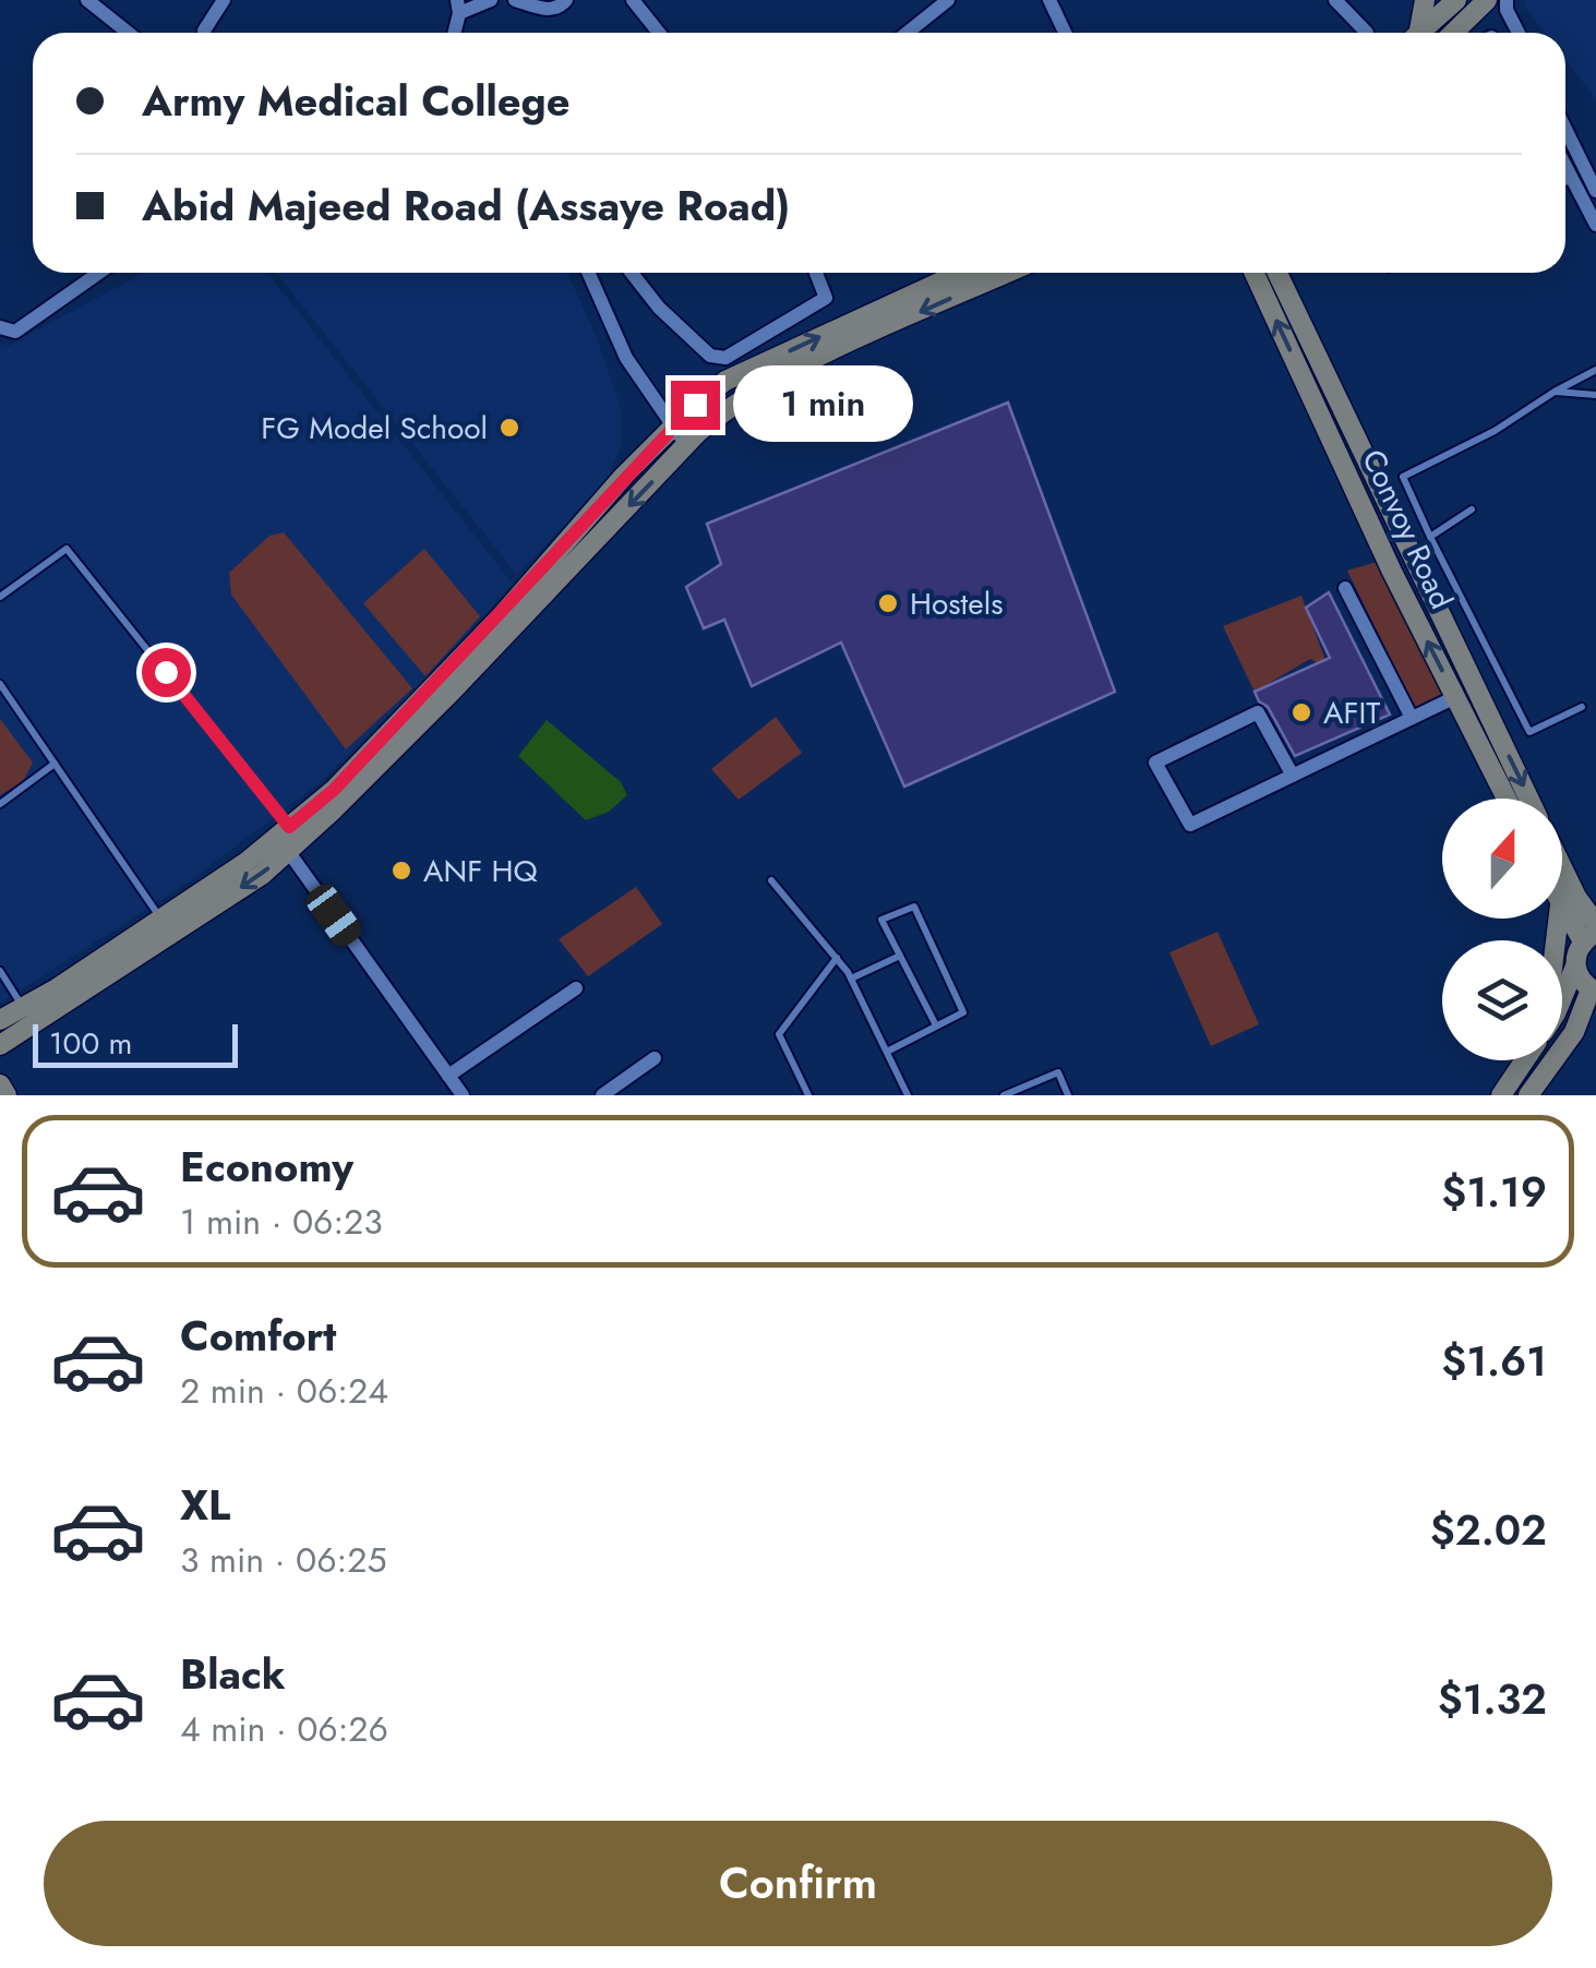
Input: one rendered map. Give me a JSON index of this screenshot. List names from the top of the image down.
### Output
{
  "streets": {
    "main road": ["Convoy Road"]
  },
  "places": [
    "FG Model School",
    "Hostels",
    "AFIT",
    "ANF HQ"
  ],
  "scale_bar": "100 m",
  "north": "top",
  "page": {
    "banner": ["Army Medical College", "Abid Majeed Road (Assaye Road)"],
    "bubble": "1 min",
    "scale": "100 m",
    "list": [
      {
        "name": "Economy",
        "note": "1 min · 06:23",
        "value": "$1.19"
      },
      {
        "name": "Comfort",
        "note": "2 min · 06:24",
        "value": "$1.61"
      },
      {
        "name": "XL",
        "note": "3 min · 06:25",
        "value": "$2.02"
      },
      {
        "name": "Black",
        "note": "4 min · 06:26",
        "value": "$1.32"
      }
    ],
    "buttons": "Confirm"
  }
}
